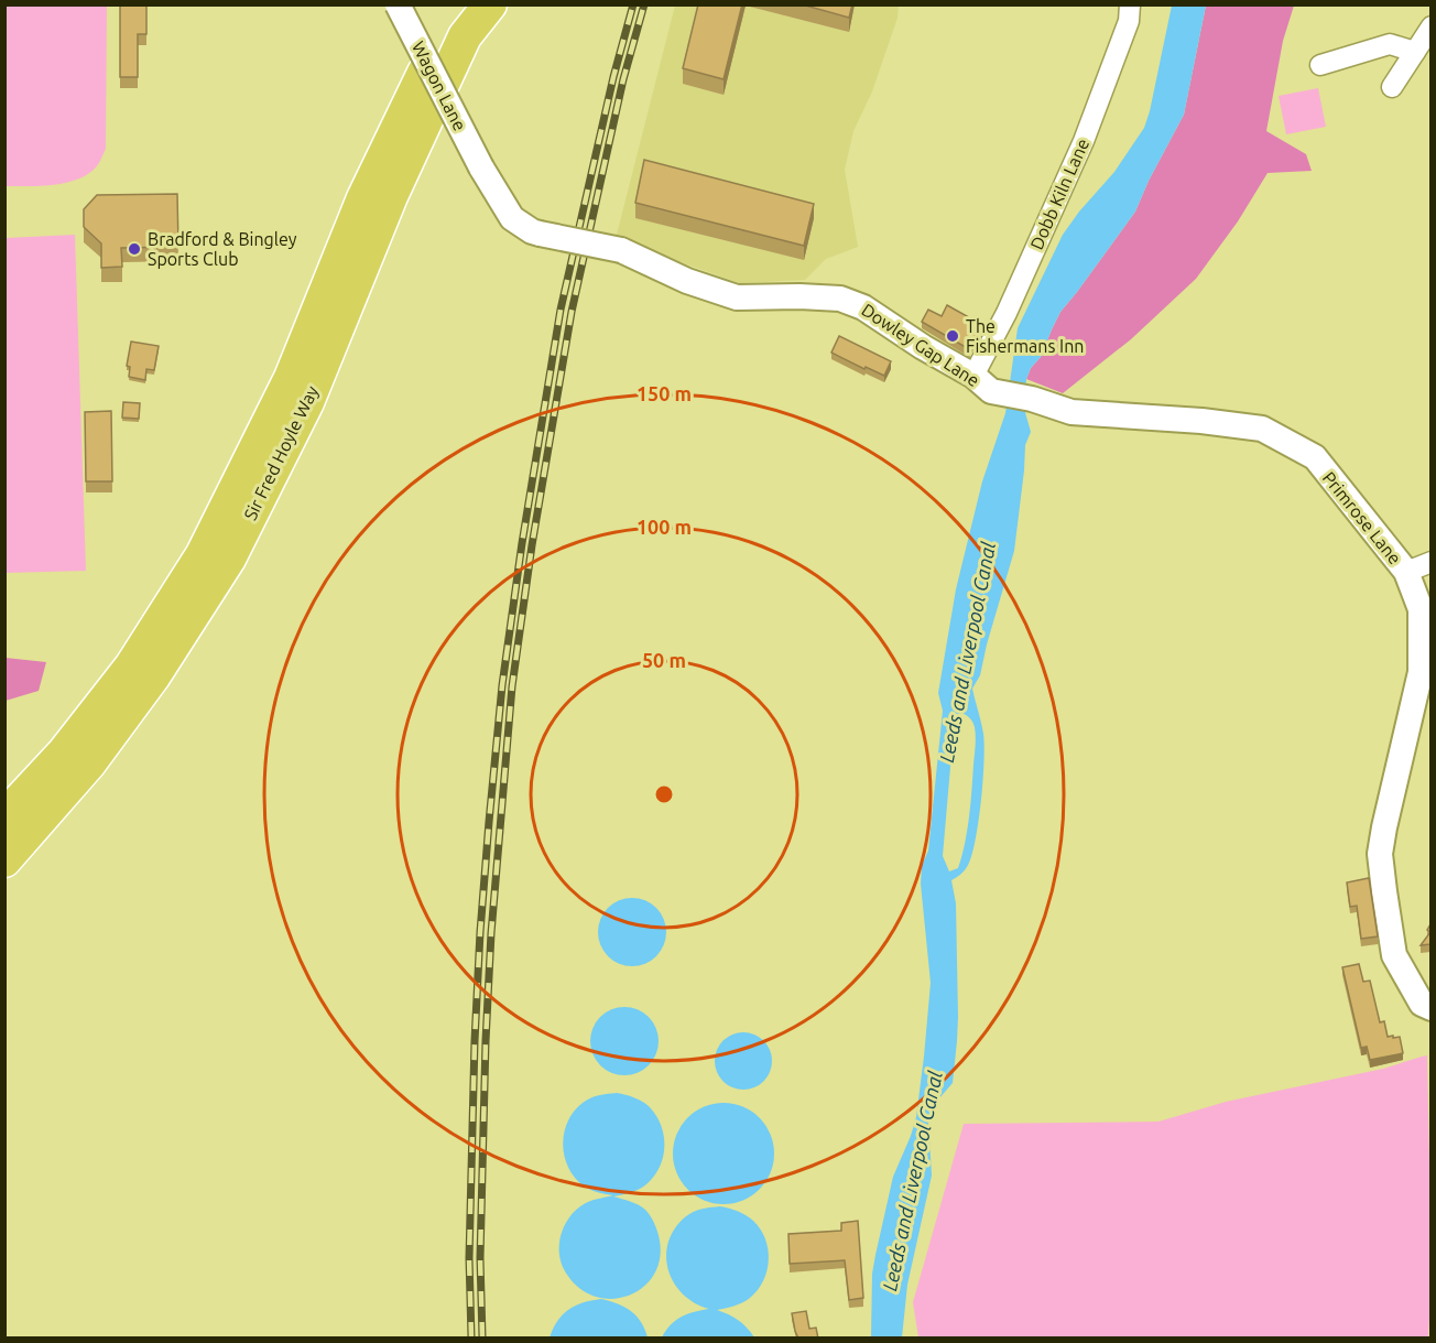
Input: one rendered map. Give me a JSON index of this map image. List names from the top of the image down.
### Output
{
  "streets": {
    "highway": ["Sir Fred Hoyle Way"],
    "street": [
      "Wagon Lane",
      "Dobb Kiln Lane",
      "Dowley Gap Lane",
      "Primrose Lane"
    ]
  },
  "crossings": [
    ["Wagon Lane", "Dowley Gap Lane"],
    ["Dobb Kiln Lane", "Dowley Gap Lane"],
    ["Dowley Gap Lane", "Primrose Lane"]
  ],
  "water": ["Leeds and Liverpool Canal"],
  "places": ["Bradford & Bingley Sports Club", "The Fishermans Inn"],
  "rings": ["150 m", "100 m", "50 m"]
}
